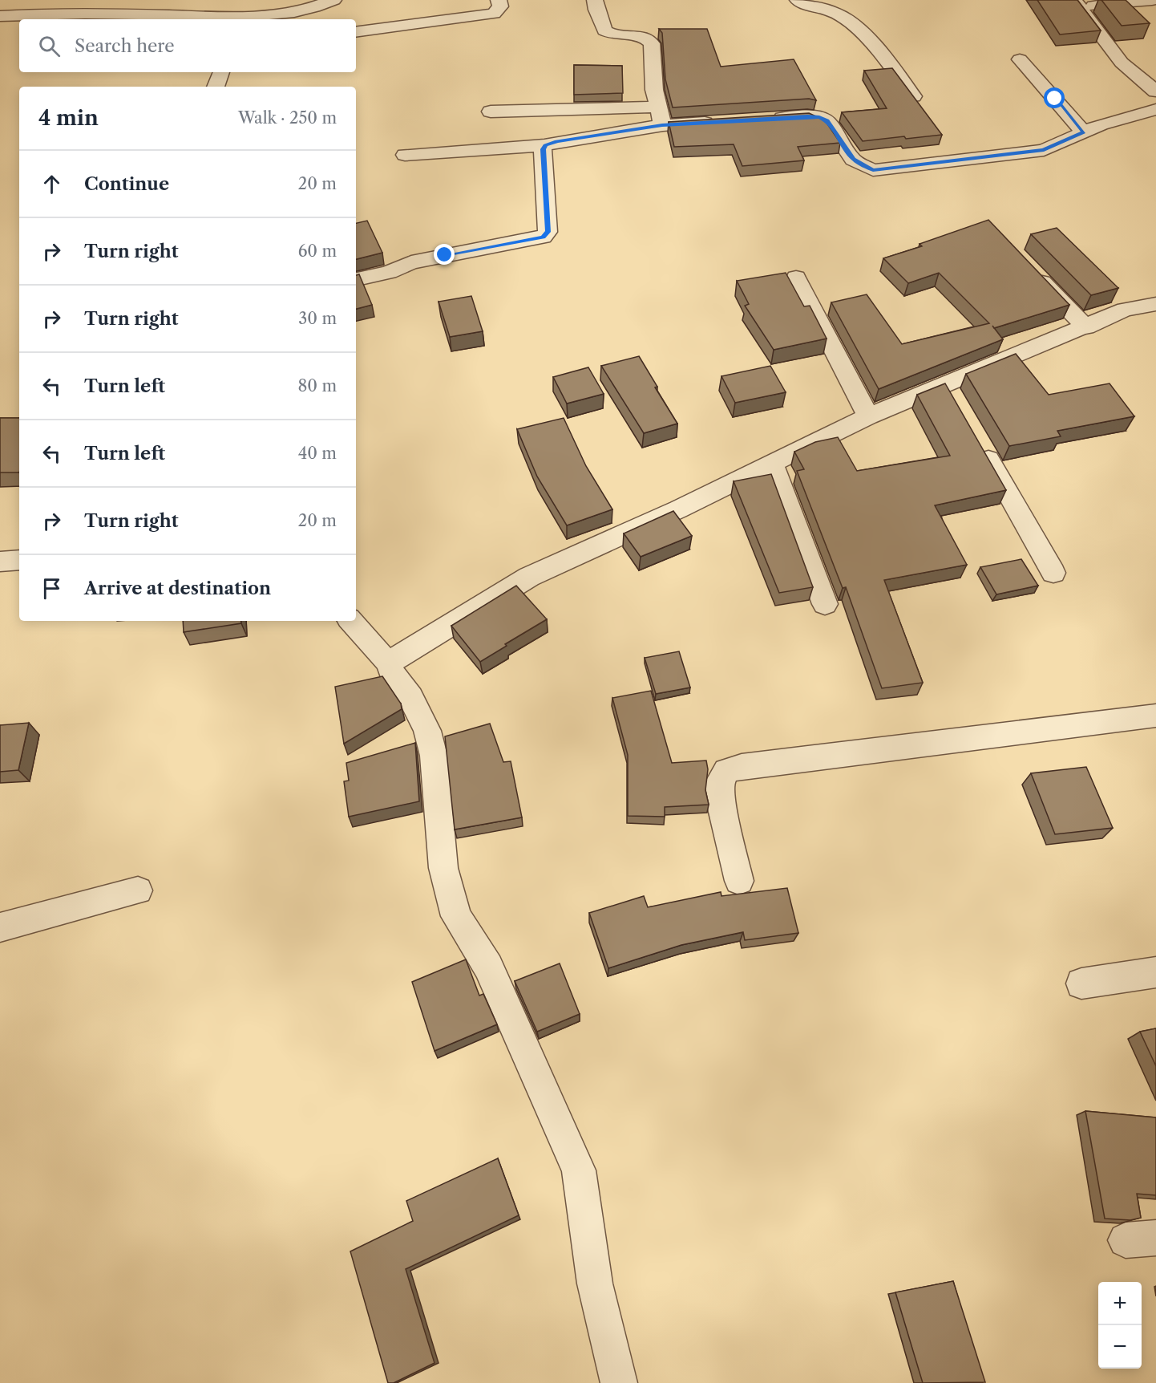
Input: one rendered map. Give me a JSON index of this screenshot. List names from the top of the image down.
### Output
{
  "page": {
    "search": "Search here",
    "heading": ["4 min", "Walk · 250 m"],
    "list": [
      ["Continue", "20 m"],
      ["Turn right", "60 m"],
      ["Turn right", "30 m"],
      ["Turn left", "80 m"],
      ["Turn left", "40 m"],
      ["Turn right", "20 m"],
      "Arrive at destination"
    ],
    "map_buttons": ["+", "−"]
  }
}
